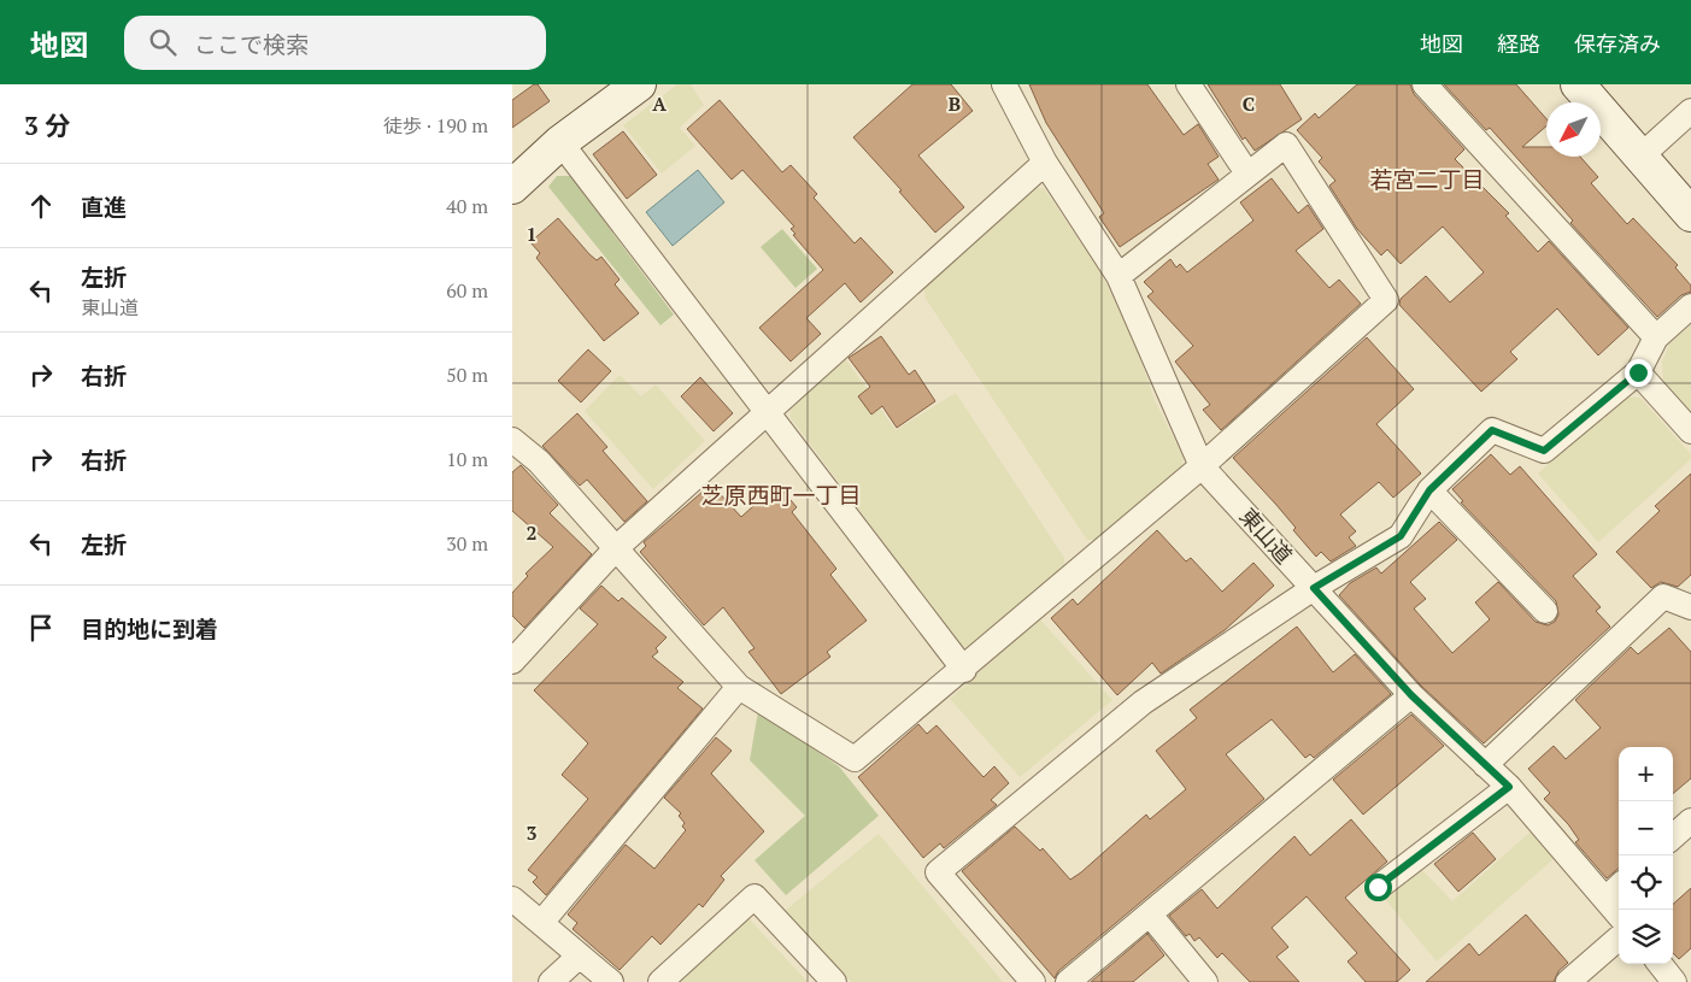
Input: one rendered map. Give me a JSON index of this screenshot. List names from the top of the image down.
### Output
{
  "streets": {
    "street": ["東山道"]
  },
  "districts": ["若宮二丁目", "芝原西町一丁目"],
  "north": "bottom left",
  "page": {
    "header": "地図",
    "search": "ここで検索",
    "nav": ["地図", "経路", "保存済み"],
    "heading": ["3 分", "徒歩 · 190 m"],
    "list": [
      ["直進", "40 m"],
      ["左折", "東山道", "60 m"],
      ["右折", "50 m"],
      ["右折", "10 m"],
      ["左折", "30 m"],
      "目的地に到着"
    ],
    "map_buttons": ["+", "−"]
  },
  "grid": {
    "columns": ["A", "B", "C"],
    "rows": ["1", "2", "3"]
  }
}
